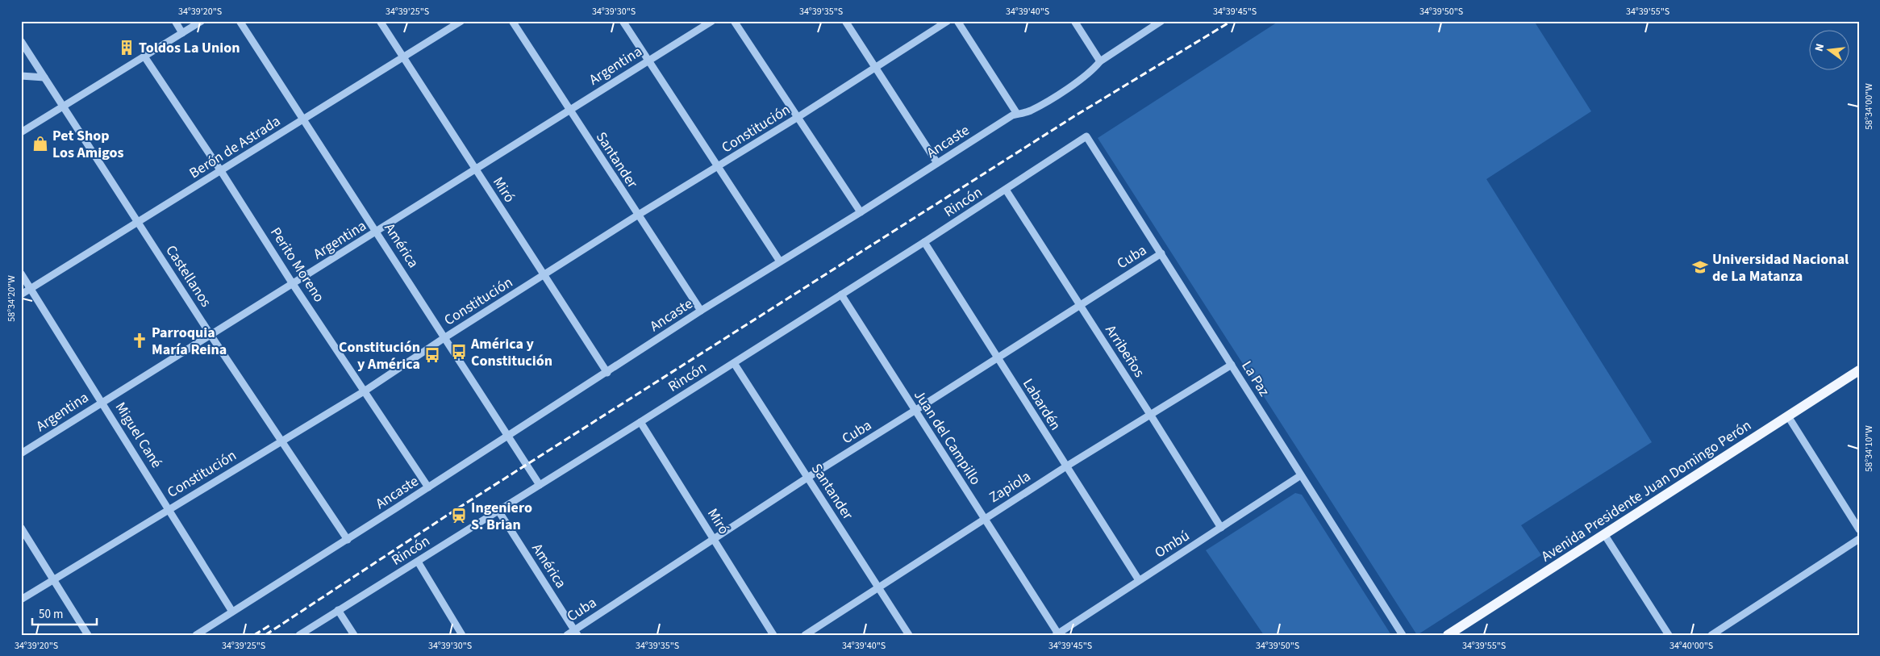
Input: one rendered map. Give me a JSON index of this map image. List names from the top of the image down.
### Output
{
  "streets": {
    "main road": ["Avenida Presidente Juan Domingo Perón"],
    "street": [
      "Argentina",
      "Constitución",
      "Ancaste",
      "Berón de Astrada",
      "Santander",
      "Miró",
      "Rincón",
      "América",
      "Cuba",
      "Perito Moreno",
      "Castellanos",
      "Arribeños",
      "La Paz",
      "Labardén",
      "Miguel Cané",
      "Juan del Campillo",
      "Zapiola",
      "Ombú"
    ]
  },
  "crossings": [
    ["Argentina", "Santander"],
    ["Argentina", "Miró"],
    ["Argentina", "América"],
    ["Argentina", "Perito Moreno"],
    ["Argentina", "Castellanos"],
    ["Argentina", "Miguel Cané"],
    ["Constitución", "Santander"],
    ["Constitución", "Miró"],
    ["Constitución", "América"],
    ["Constitución", "Perito Moreno"],
    ["Constitución", "Castellanos"],
    ["Constitución", "Miguel Cané"],
    ["Ancaste", "Santander"],
    ["Ancaste", "Miró"],
    ["Ancaste", "América"],
    ["Ancaste", "Perito Moreno"],
    ["Ancaste", "Castellanos"],
    ["Ancaste", "Miguel Cané"],
    ["Berón de Astrada", "Miró"],
    ["Berón de Astrada", "América"],
    ["Berón de Astrada", "Perito Moreno"],
    ["Berón de Astrada", "Castellanos"],
    ["Berón de Astrada", "Miguel Cané"],
    ["Santander", "Rincón"],
    ["Santander", "Cuba"],
    ["Santander", "Zapiola"],
    ["Miró", "Rincón"],
    ["Miró", "Cuba"],
    ["Rincón", "América"],
    ["Rincón", "Arribeños"],
    ["Rincón", "La Paz"],
    ["Rincón", "Labardén"],
    ["Rincón", "Juan del Campillo"],
    ["América", "Cuba"],
    ["Cuba", "Arribeños"],
    ["Cuba", "La Paz"],
    ["Cuba", "Labardén"],
    ["Cuba", "Juan del Campillo"],
    ["Arribeños", "Zapiola"],
    ["Arribeños", "Ombú"],
    ["La Paz", "Zapiola"],
    ["La Paz", "Ombú"],
    ["Labardén", "Zapiola"],
    ["Labardén", "Ombú"],
    ["Juan del Campillo", "Zapiola"],
    ["Juan del Campillo", "Ombú"]
  ],
  "places": {
    "building": ["Toldos La Union"],
    "shop": ["Pet Shop Los Amigos"],
    "school or university": ["Universidad Nacional de La Matanza"],
    "church": ["Parroquia María Reina"],
    "bus stop": ["América y Constitución", "Constitución y América"],
    "station": ["Ingeniero S. Brian"]
  },
  "scale_bar": "50 m",
  "north": "left",
  "coordinates": [
    "34°39'20\"S",
    "34°39'25\"S",
    "34°39'30\"S",
    "34°39'35\"S",
    "34°39'40\"S",
    "34°39'45\"S",
    "34°39'50\"S",
    "34°39'55\"S",
    "58°34'00\"W",
    "58°34'20\"W",
    "58°34'10\"W",
    "34°40'00\"S"
  ]
}
